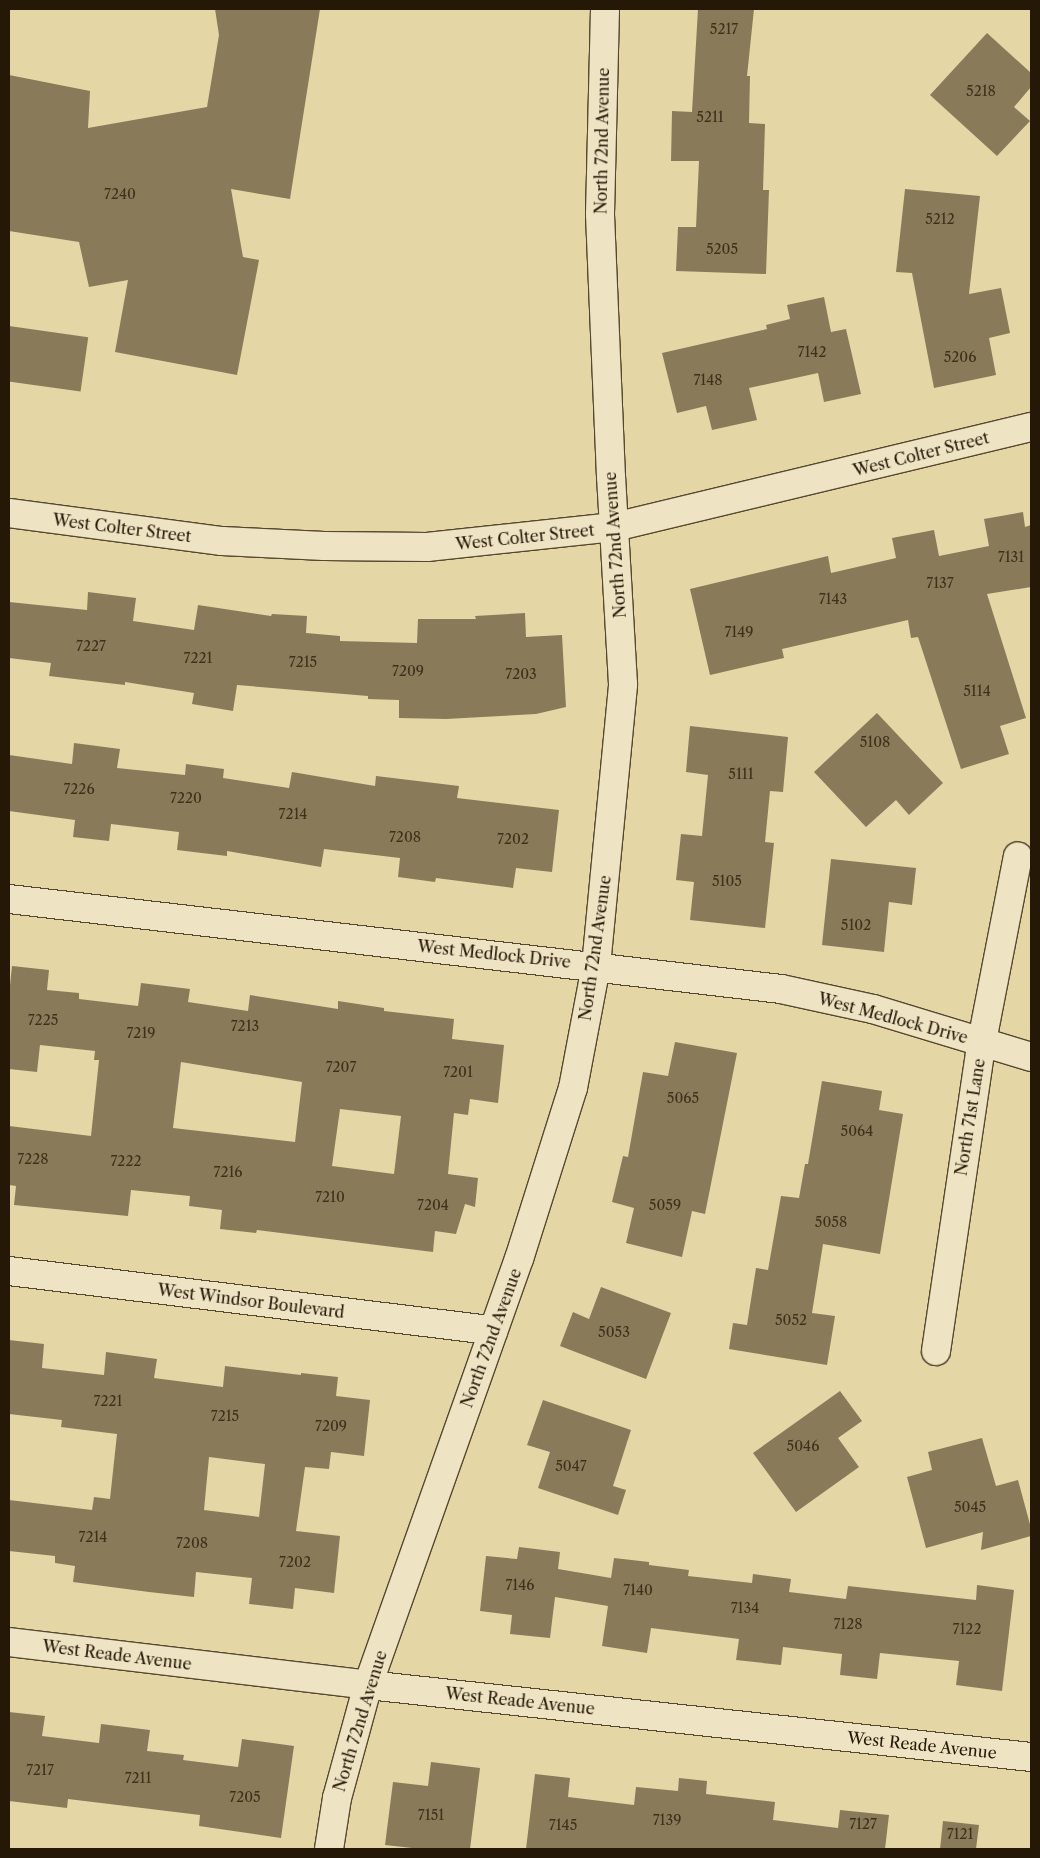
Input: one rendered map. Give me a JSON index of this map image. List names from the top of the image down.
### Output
{
  "streets": {
    "street": [
      "North 72nd Avenue",
      "West Colter Street",
      "West Medlock Drive",
      "North 71st Lane",
      "West Windsor Boulevard",
      "West Reade Avenue"
    ]
  },
  "crossings": [
    ["North 72nd Avenue", "West Colter Street"],
    ["North 72nd Avenue", "West Medlock Drive"],
    ["North 72nd Avenue", "West Windsor Boulevard"],
    ["North 72nd Avenue", "West Reade Avenue"],
    ["West Medlock Drive", "North 71st Lane"]
  ],
  "house_numbers": [
    "5217",
    "5218",
    "5211",
    "7240",
    "5212",
    "5205",
    "7142",
    "5206",
    "7148",
    "7131",
    "7137",
    "7143",
    "7149",
    "7227",
    "7221",
    "7215",
    "7209",
    "7203",
    "5114",
    "5108",
    "5111",
    "7226",
    "7220",
    "7214",
    "7208",
    "7202",
    "5105",
    "5102",
    "7225",
    "7213",
    "7219",
    "7207",
    "7201",
    "5065",
    "5064",
    "7228",
    "7222",
    "7216",
    "7210",
    "7204",
    "5059",
    "5058",
    "5052",
    "5053",
    "7221",
    "7215",
    "7209",
    "5046",
    "5047",
    "5045",
    "7214",
    "7208",
    "7202",
    "7146",
    "7140",
    "7134",
    "7128",
    "7122",
    "7217",
    "7211",
    "7205",
    "7151",
    "7139",
    "7127",
    "7145",
    "7121"
  ]
}
